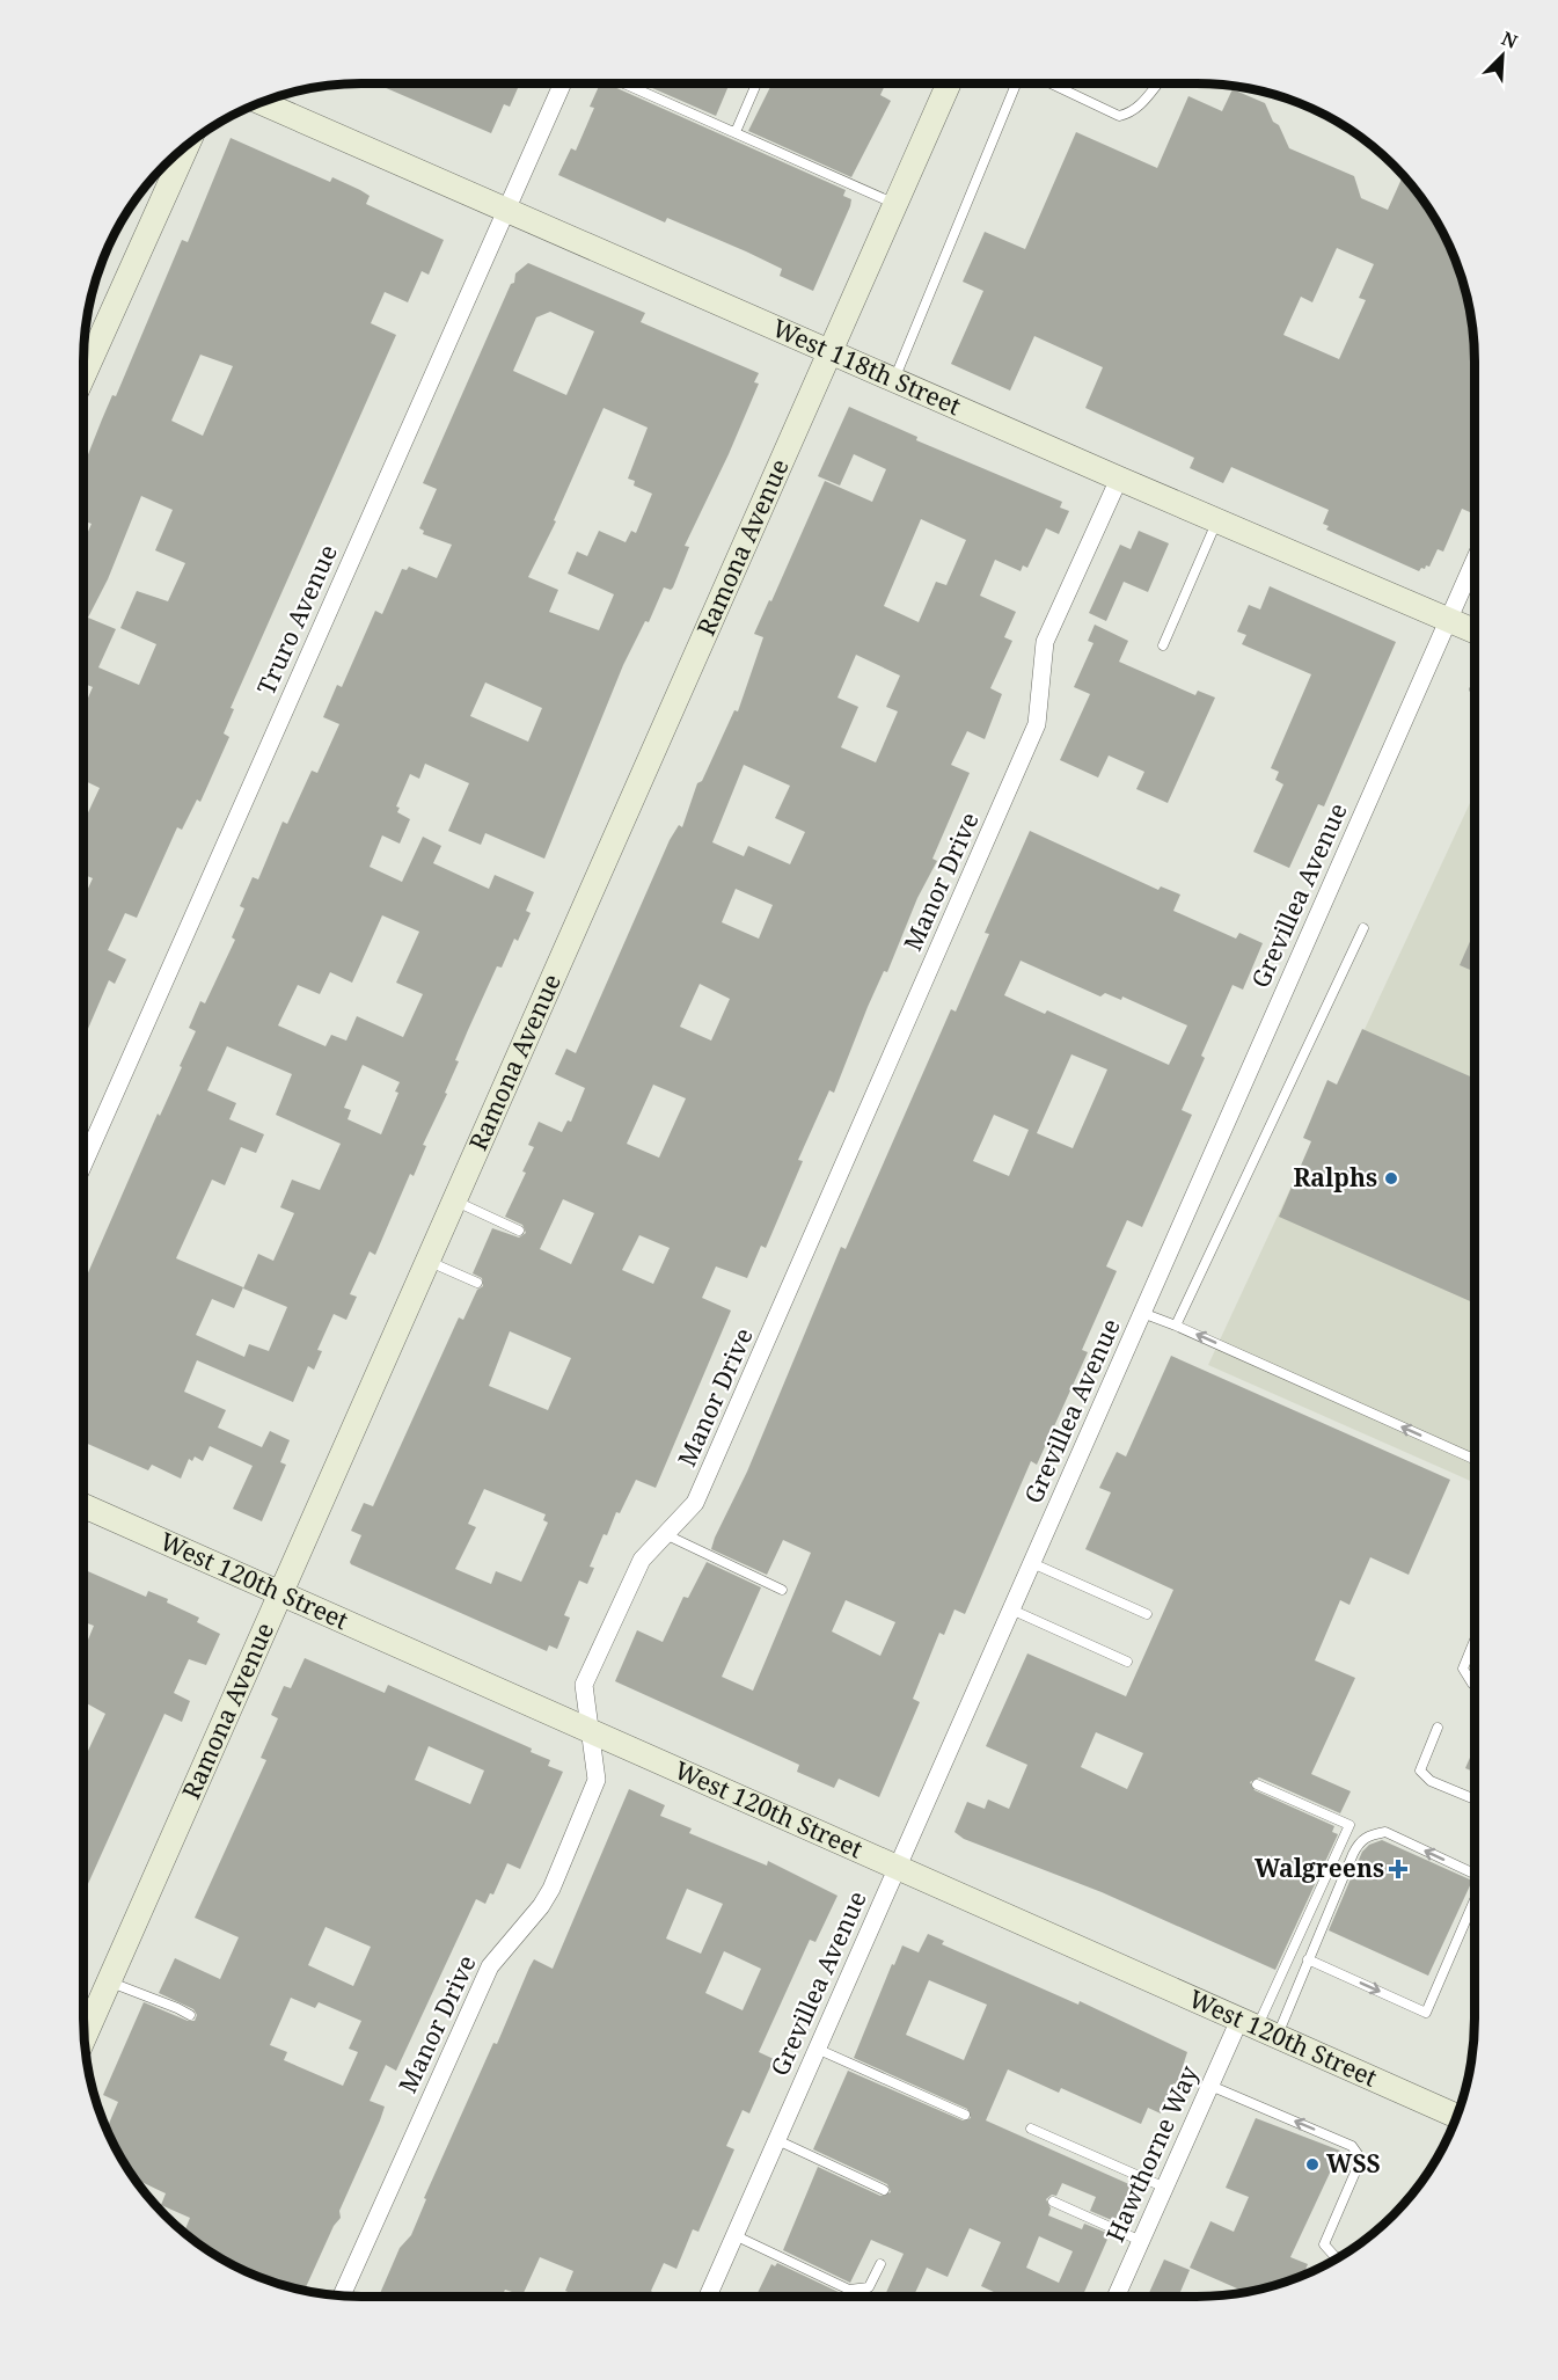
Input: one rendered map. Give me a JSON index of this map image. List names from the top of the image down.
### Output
{
  "streets": {
    "street": [
      "West 118th Street",
      "Ramona Avenue",
      "Truro Avenue",
      "Manor Drive",
      "Grevillea Avenue",
      "West 120th Street",
      "Hawthorne Way"
    ]
  },
  "crossings": [
    ["West 118th Street", "Ramona Avenue"],
    ["West 118th Street", "Truro Avenue"],
    ["West 118th Street", "Manor Drive"],
    ["West 118th Street", "Grevillea Avenue"],
    ["Ramona Avenue", "West 120th Street"],
    ["Manor Drive", "West 120th Street"],
    ["Grevillea Avenue", "West 120th Street"],
    ["West 120th Street", "Hawthorne Way"]
  ],
  "places": {
    "other": ["Ralphs", "WSS"],
    "health": ["Walgreens"]
  },
  "north": "top right"
}
